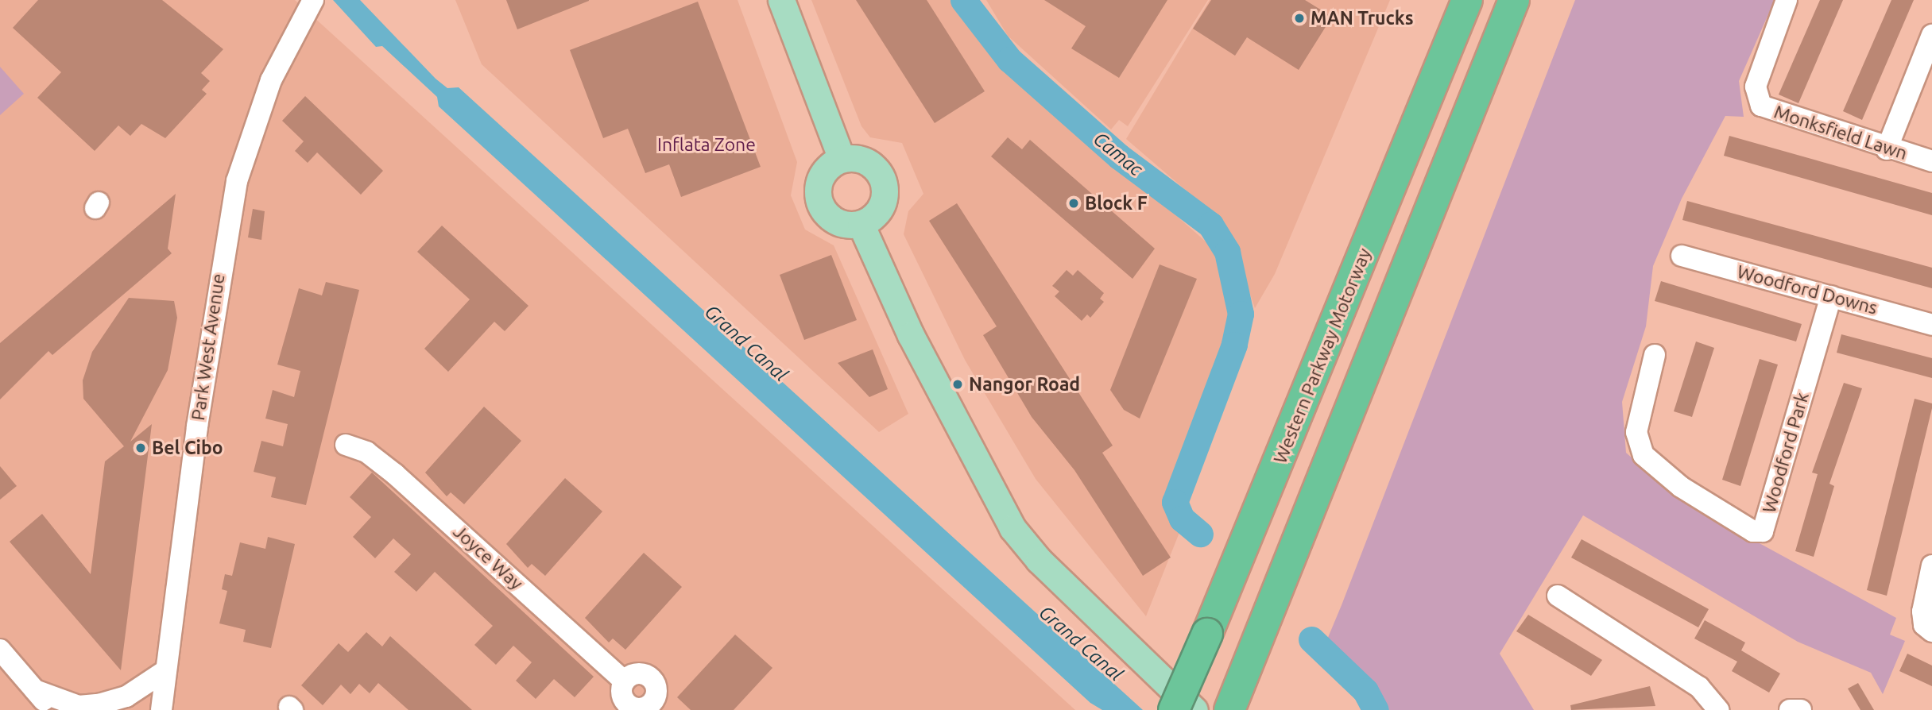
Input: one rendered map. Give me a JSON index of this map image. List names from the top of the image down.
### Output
{
  "streets": {
    "highway": ["Western Parkway Motorway"],
    "street": [
      "Monksfield Lawn",
      "Woodford Downs",
      "Park West Avenue",
      "Woodford Park",
      "Joyce Way"
    ]
  },
  "crossings": [
    ["Woodford Downs", "Woodford Park"]
  ],
  "water": ["Camac", "Grand Canal"],
  "parks": ["Inflata Zone"],
  "places": [
    "MAN Trucks",
    "Block F",
    "Nangor Road",
    "Bel Cibo"
  ]
}
